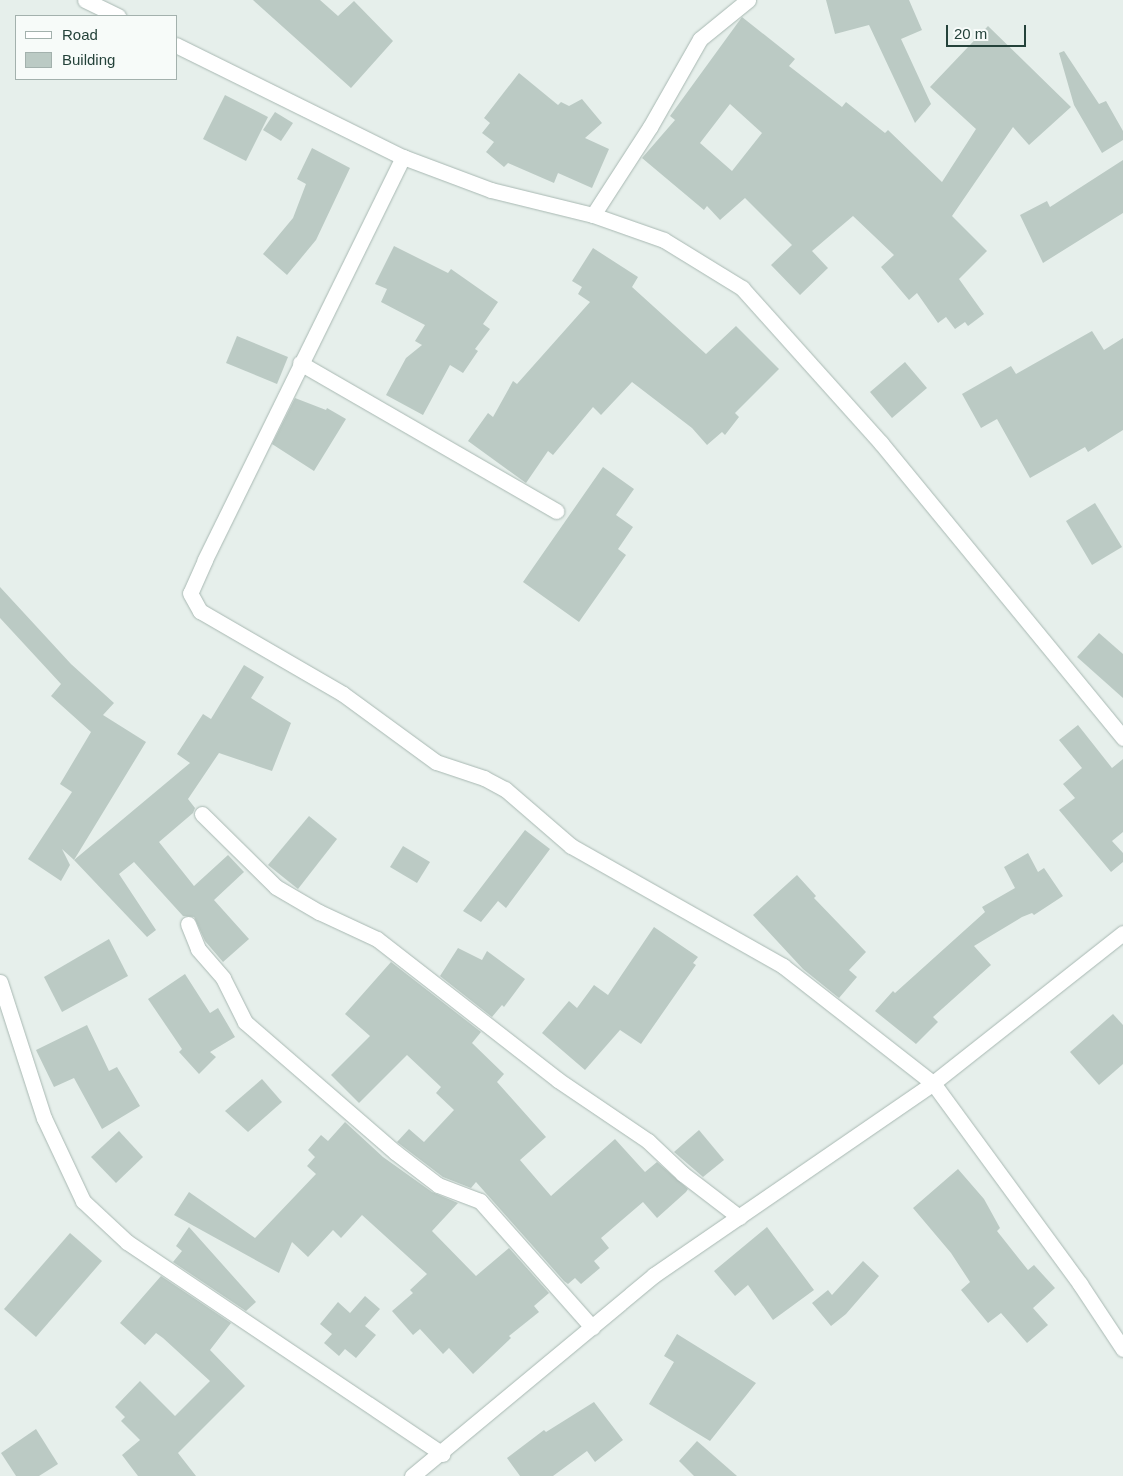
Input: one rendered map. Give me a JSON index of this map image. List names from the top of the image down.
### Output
{
  "legend": ["Road", "Building"],
  "scale_bar": "20 m"
}
